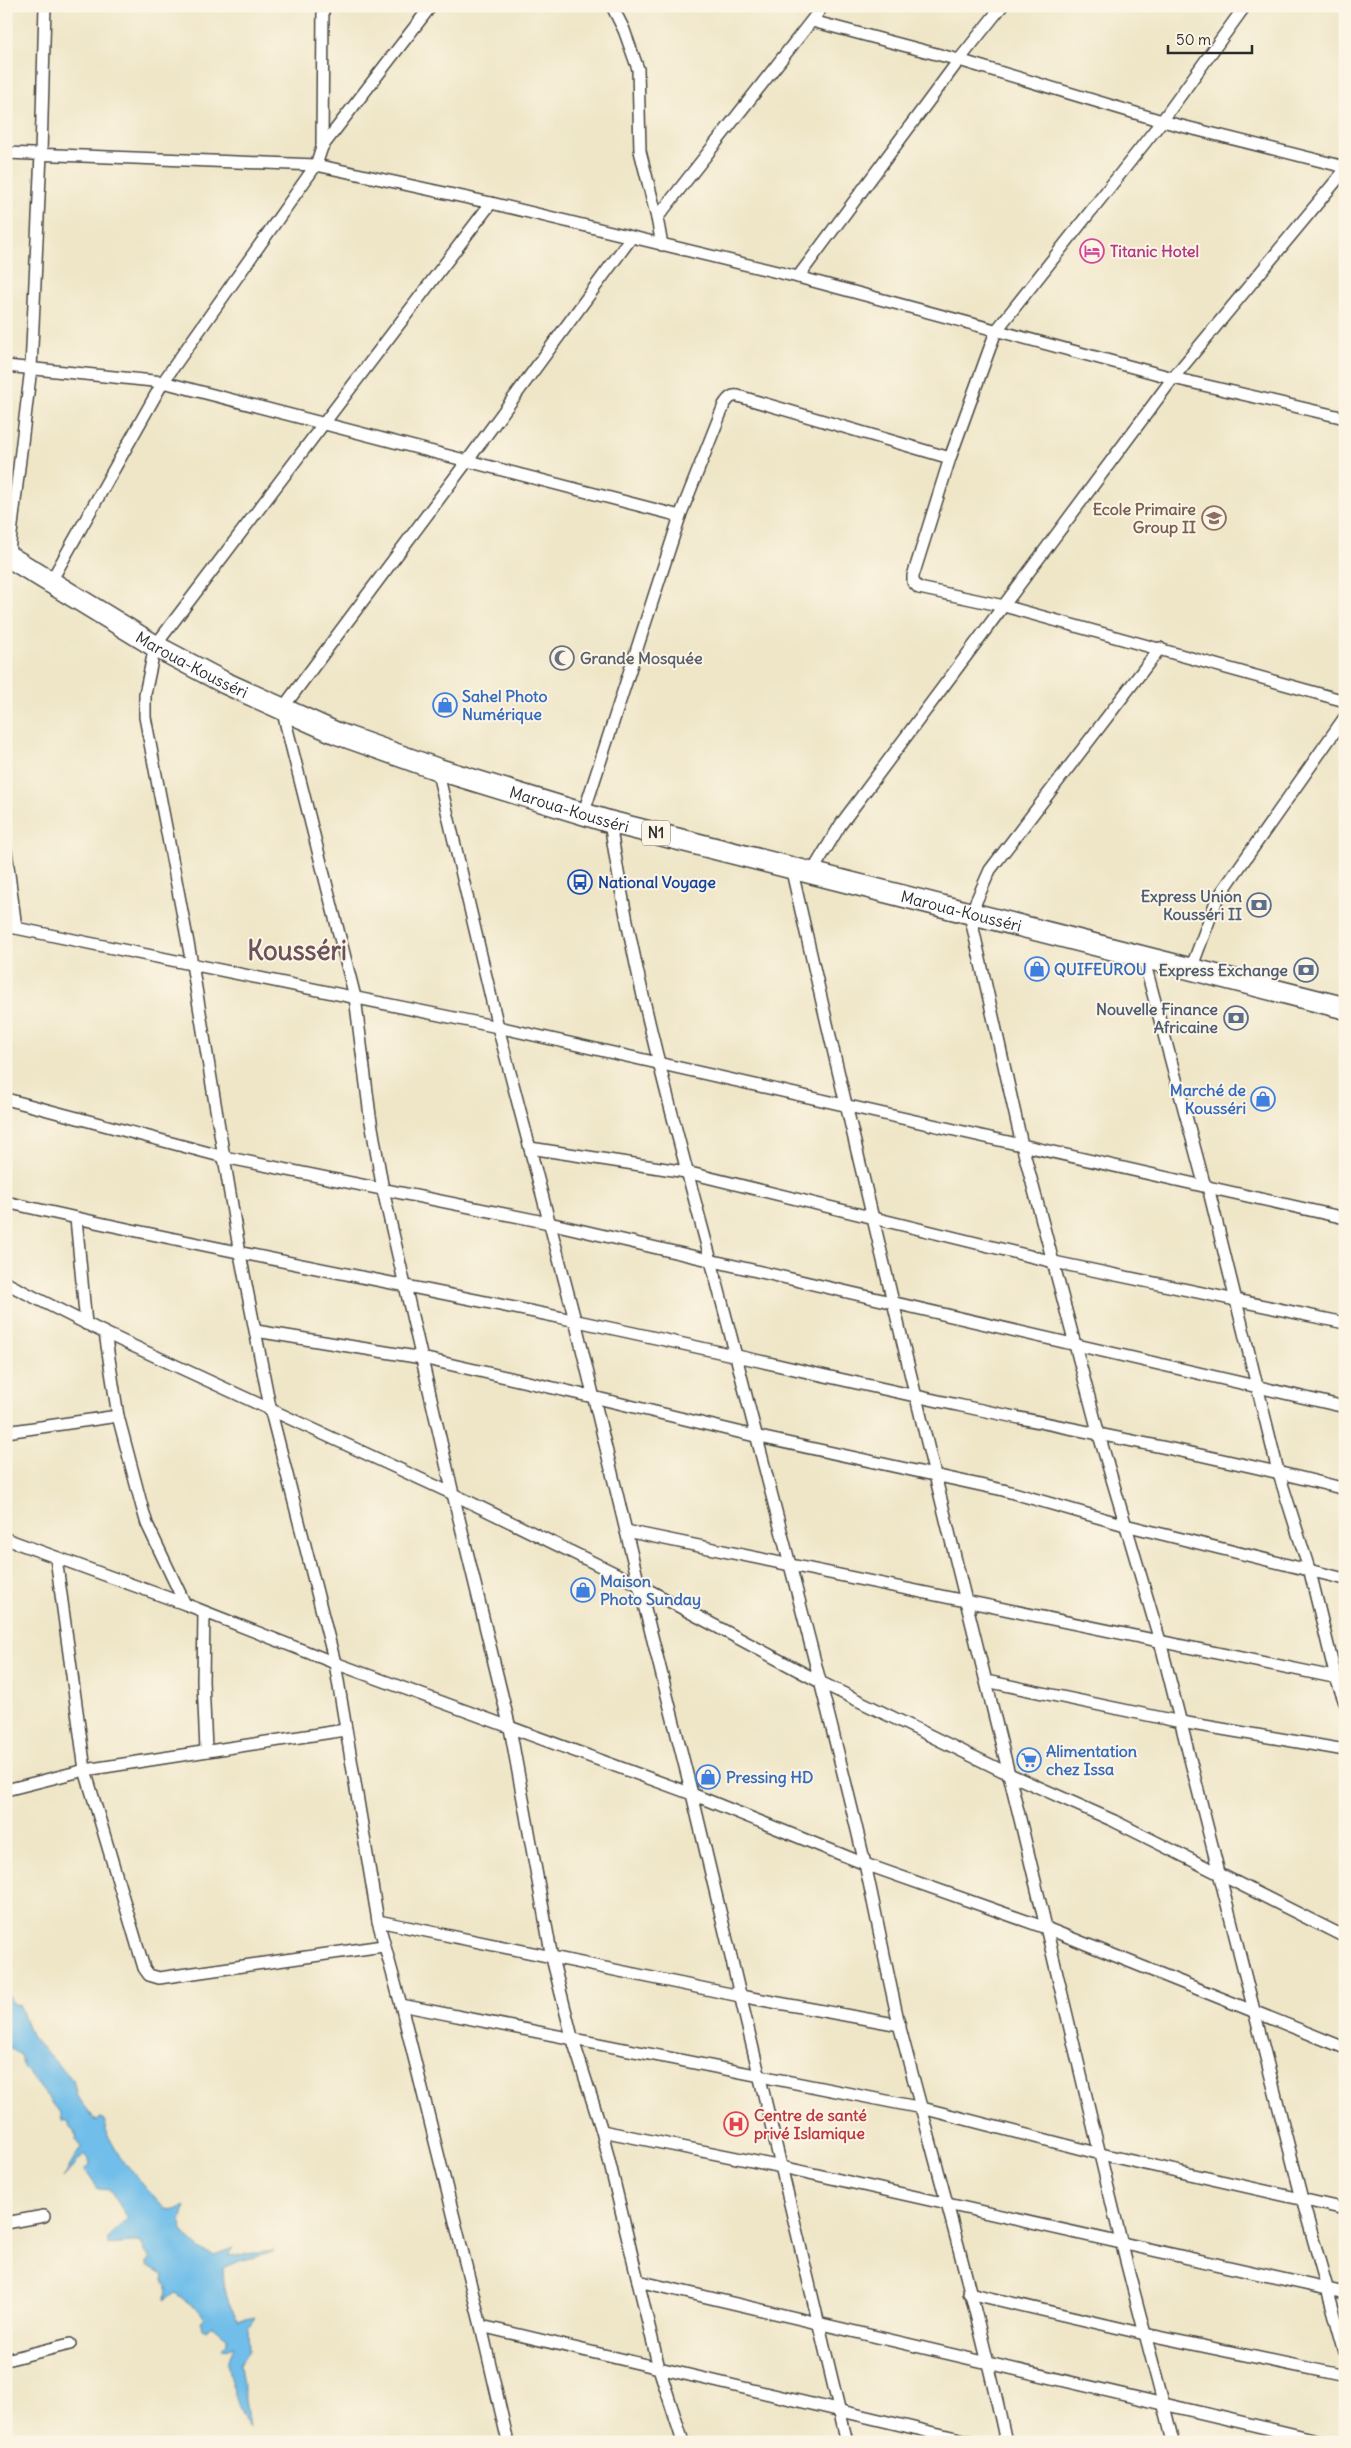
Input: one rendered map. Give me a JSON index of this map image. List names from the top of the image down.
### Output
{
  "streets": {
    "highway": ["Maroua-Kousséri", "N1"]
  },
  "districts": ["Kousséri"],
  "places": {
    "hotel": ["Titanic Hotel"],
    "school or university": ["Ecole Primaire Group II"],
    "mosque": ["Grande Mosquée"],
    "shop": [
      "Sahel Photo Numérique",
      "QUIFEUROU",
      "Marché de Kousséri",
      "Maison Photo Sunday",
      "Pressing HD"
    ],
    "bus stop": ["National Voyage"],
    "bank": ["Express Union Kousséri II", "Express Exchange", "Nouvelle Finance Africaine"],
    "supermarket": ["Alimentation chez Issa"],
    "hospital": ["Centre de santé privé Islamique"]
  },
  "scale_bar": "50 m"
}
